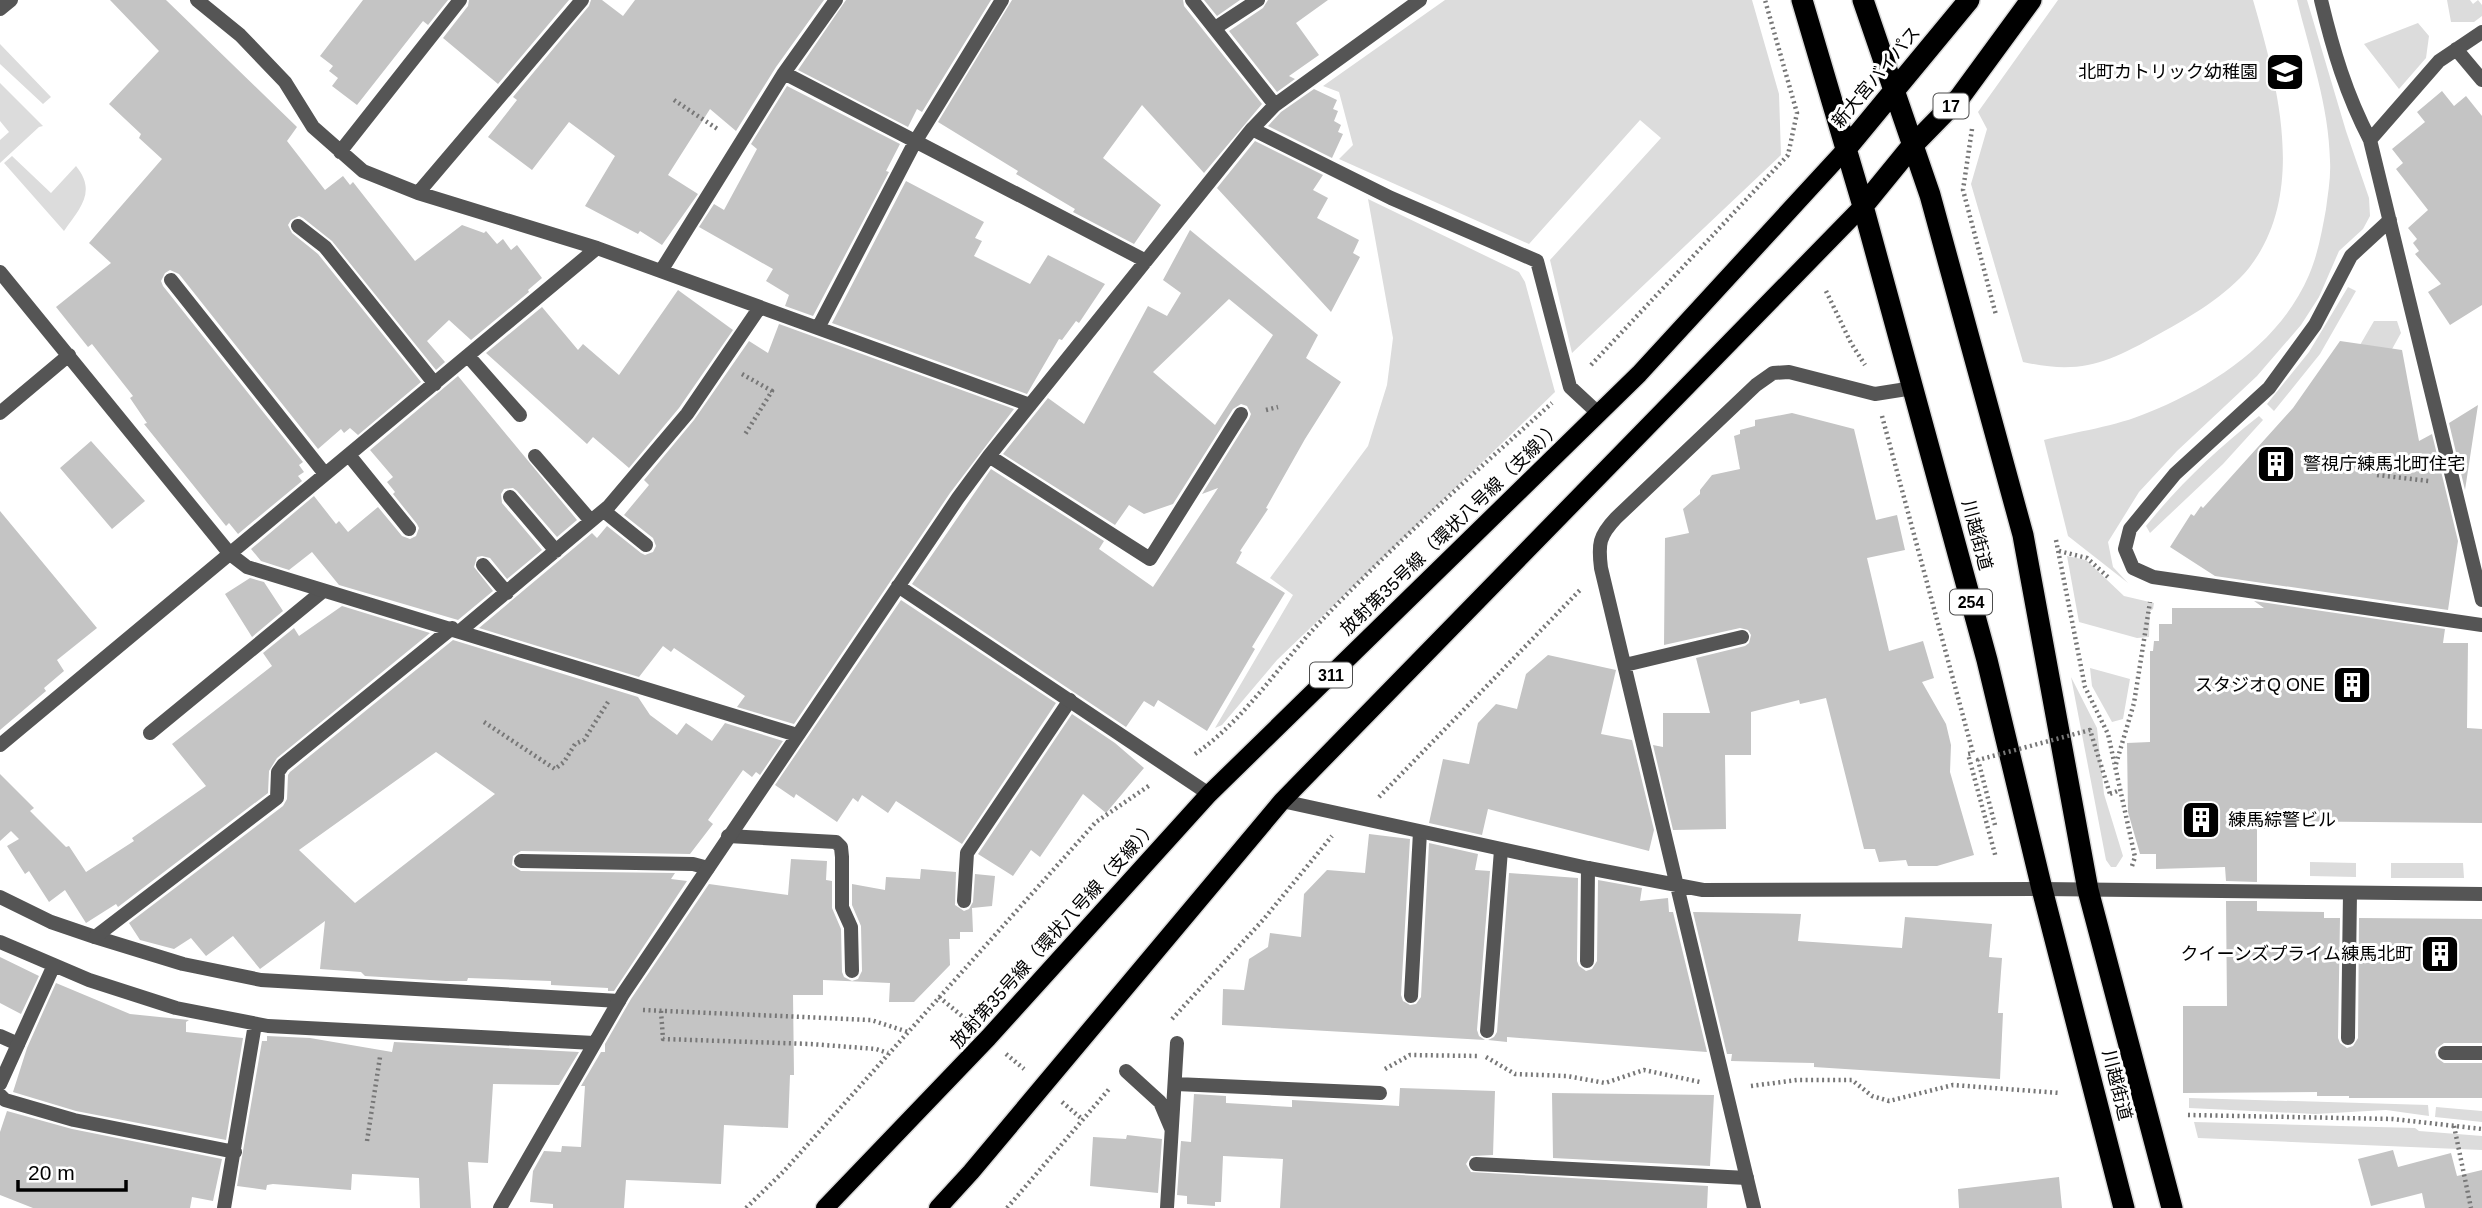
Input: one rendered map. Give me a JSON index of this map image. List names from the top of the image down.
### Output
{
  "streets": {
    "highway": [
      "新大宮バイパス",
      "17",
      "川越街道",
      "254"
    ],
    "main road": ["放射第35号線（環状八号線（支線））", "311"]
  },
  "crossings": [
    ["新大宮バイパス", "放射第35号線（環状八号線（支線））"],
    ["新大宮バイパス", "川越街道"],
    ["17", "川越街道"],
    ["放射第35号線（環状八号線（支線））", "川越街道"]
  ],
  "places": {
    "school or university": ["北町カトリック幼稚園"],
    "building": [
      "警視庁練馬北町住宅",
      "スタジオQ ONE",
      "練馬綜警ビル",
      "クイーンズプライム練馬北町"
    ]
  },
  "scale_bar": "20 m"
}
